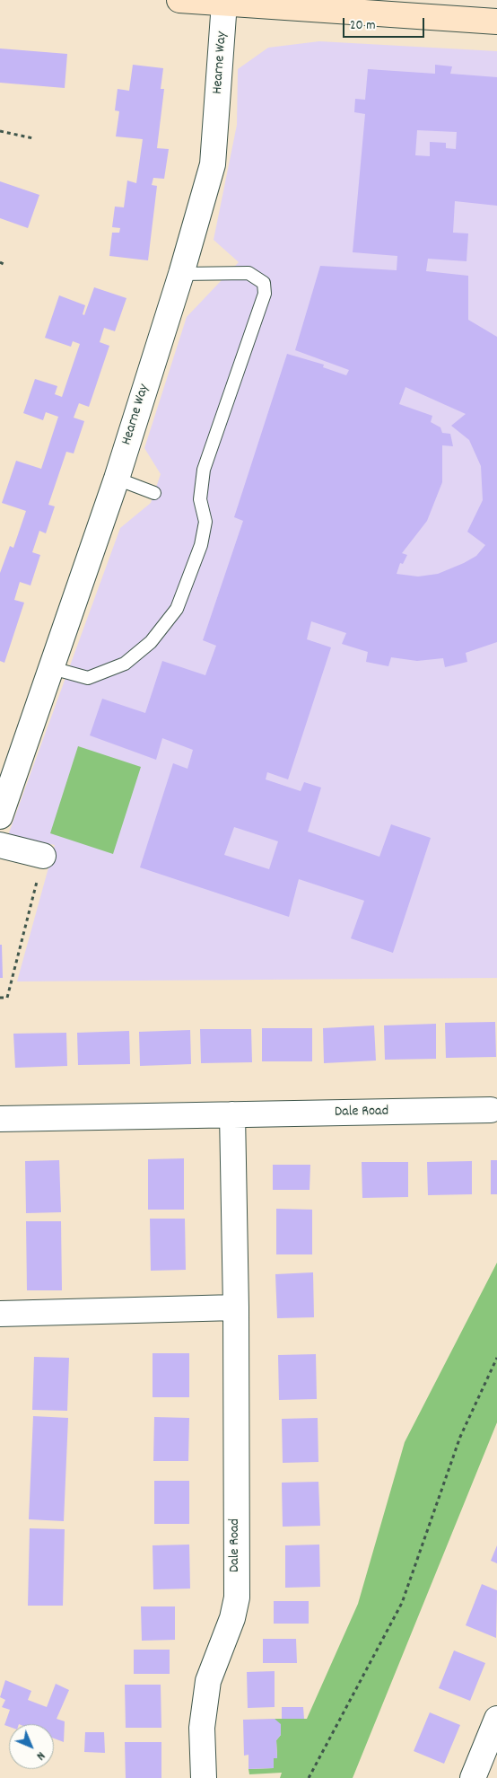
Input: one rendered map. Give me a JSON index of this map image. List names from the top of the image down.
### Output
{
  "streets": {
    "street": ["Hearne Way", "Dale Road"]
  },
  "scale_bar": "20 m",
  "north": "bottom right"
}
